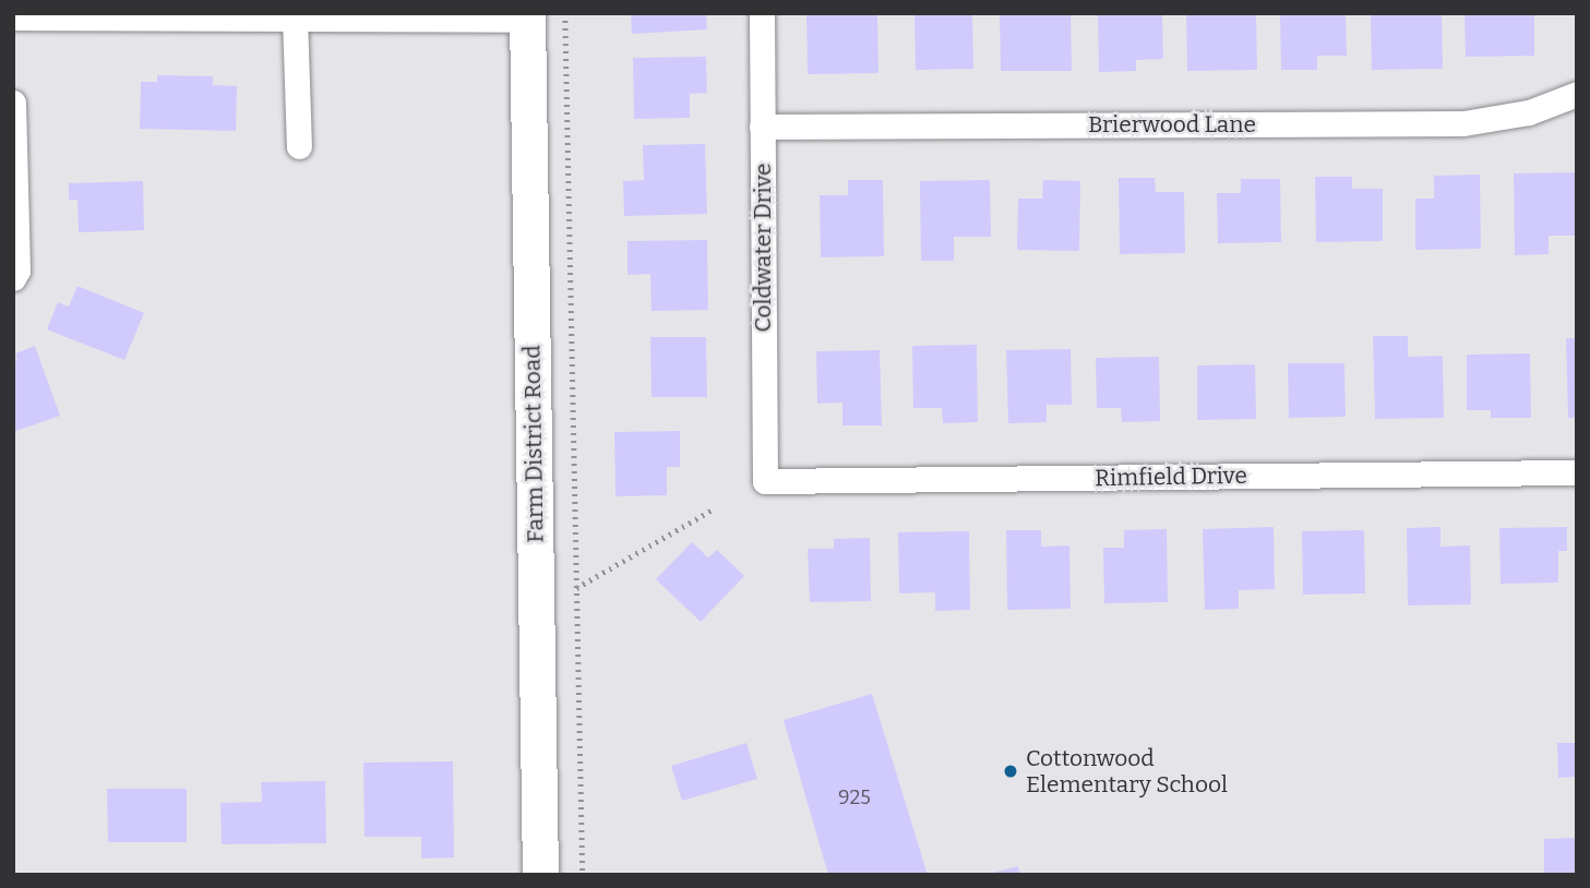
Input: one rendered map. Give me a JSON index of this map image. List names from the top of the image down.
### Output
{
  "streets": {
    "street": [
      "Brierwood Lane",
      "Coldwater Drive",
      "Farm District Road",
      "Rimfield Drive"
    ]
  },
  "crossings": [
    ["Brierwood Lane", "Coldwater Drive"],
    ["Coldwater Drive", "Rimfield Drive"]
  ],
  "places": ["Cottonwood Elementary School"],
  "house_numbers": ["925"]
}
